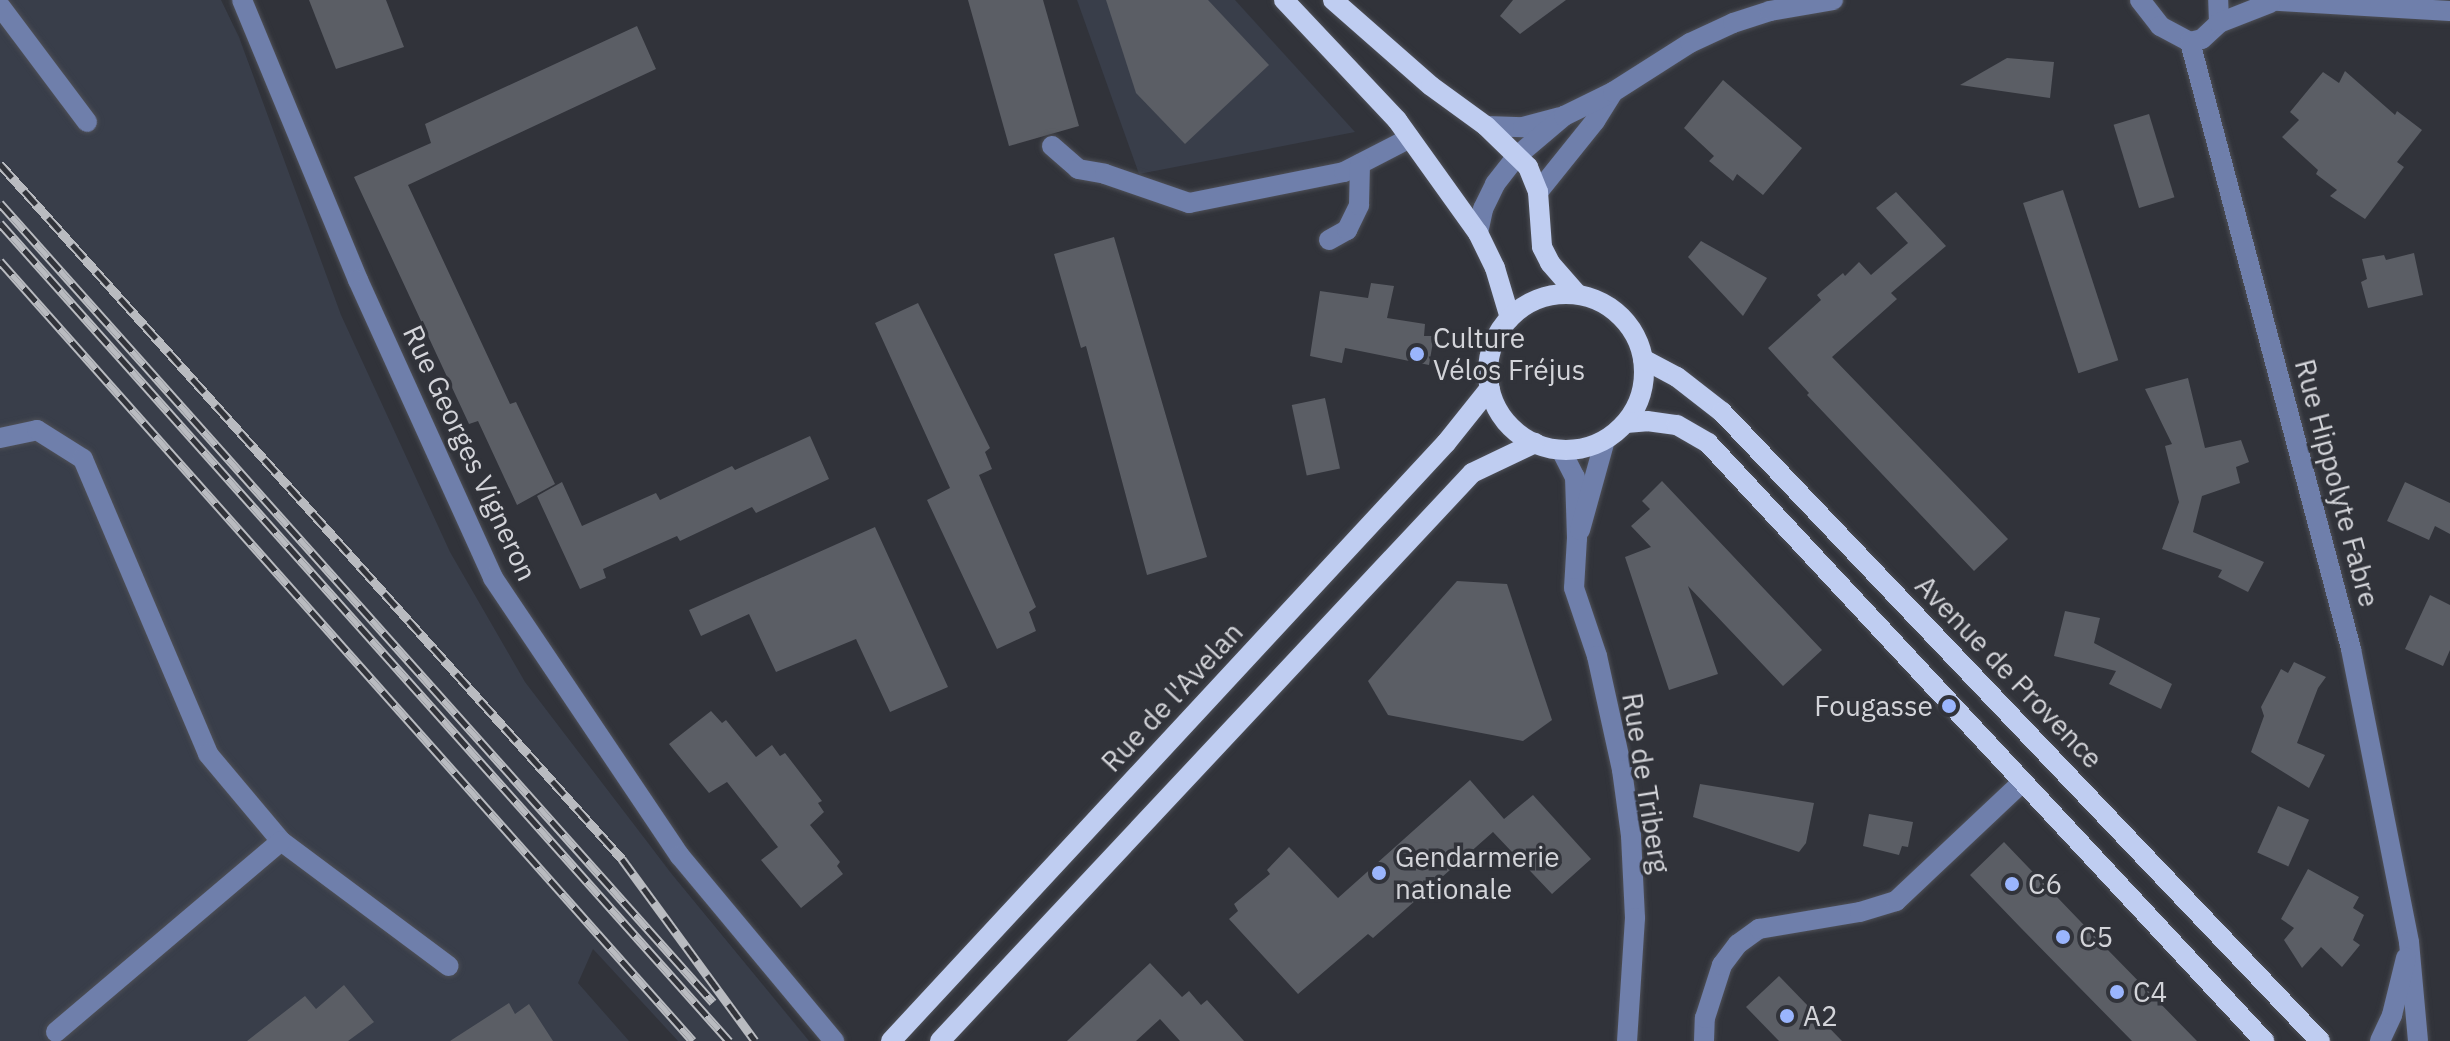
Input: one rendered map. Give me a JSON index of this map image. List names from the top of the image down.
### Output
{
  "streets": {
    "main road": ["Avenue de Provence", "Rue de l'Avelan"],
    "street": ["Rue Georges Vigneron", "Rue Hippolyte Fabre", "Rue de Triberg"]
  },
  "crossings": [
    ["Avenue de Provence", "Rue de l'Avelan"],
    ["Avenue de Provence", "Rue de Triberg"],
    ["Rue de l'Avelan", "Rue de Triberg"]
  ],
  "places": [
    "Culture Vélos Fréjus",
    "Fougasse",
    "Gendarmerie nationale",
    "C6",
    "C5",
    "C4",
    "A2"
  ]
}
